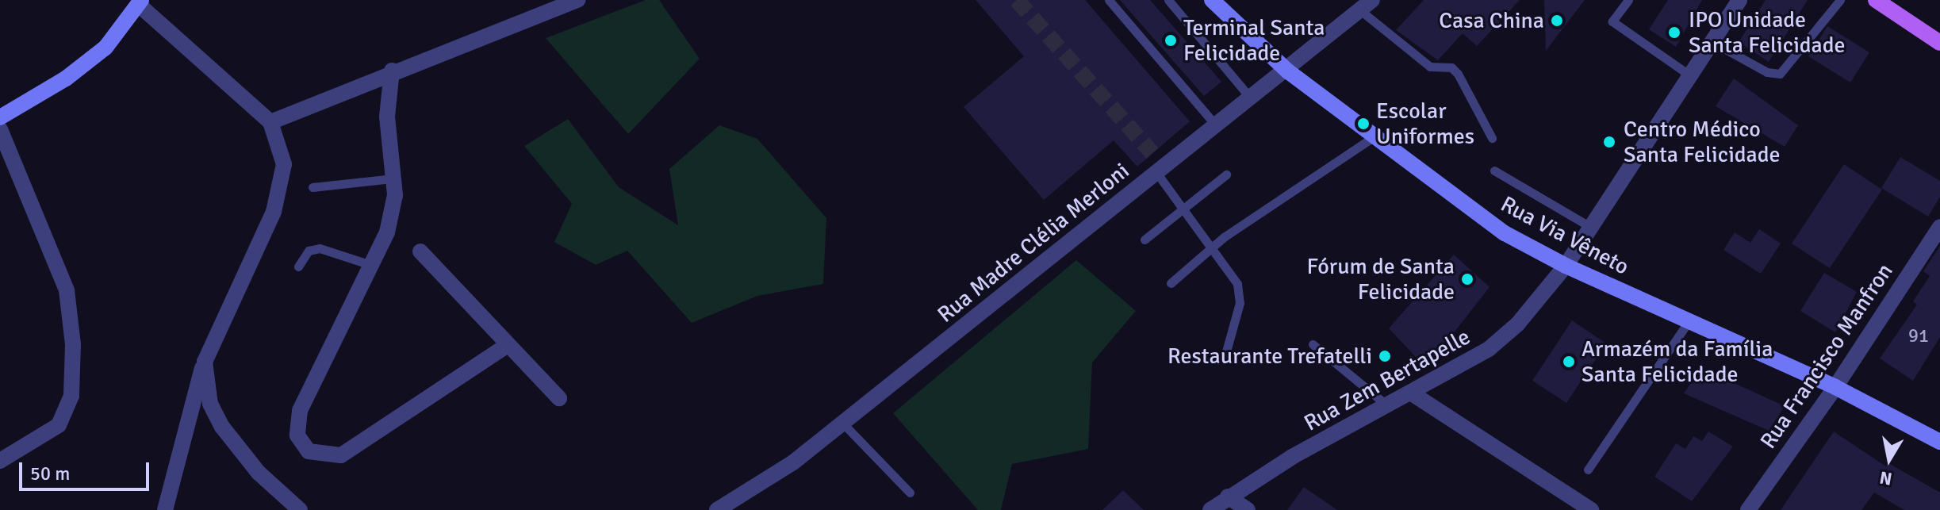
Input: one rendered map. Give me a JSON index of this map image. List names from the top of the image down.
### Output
{
  "streets": {
    "main road": ["Rua Via Vêneto"],
    "street": ["Rua Madre Clélia Merloni", "Rua Francisco Manfron", "Rua Zem Bertapelle"]
  },
  "crossings": [
    ["Rua Via Vêneto", "Rua Madre Clélia Merloni"],
    ["Rua Via Vêneto", "Rua Francisco Manfron"],
    ["Rua Via Vêneto", "Rua Zem Bertapelle"]
  ],
  "places": [
    "Casa China",
    "IPO Unidade Santa Felicidade",
    "Terminal Santa Felicidade",
    "Escolar Uniformes",
    "Centro Médico Santa Felicidade",
    "Fórum de Santa Felicidade",
    "Restaurante Trefatelli",
    "Armazém da Família Santa Felicidade"
  ],
  "house_numbers": ["91"],
  "scale_bar": "50 m",
  "north": "bottom"
}
